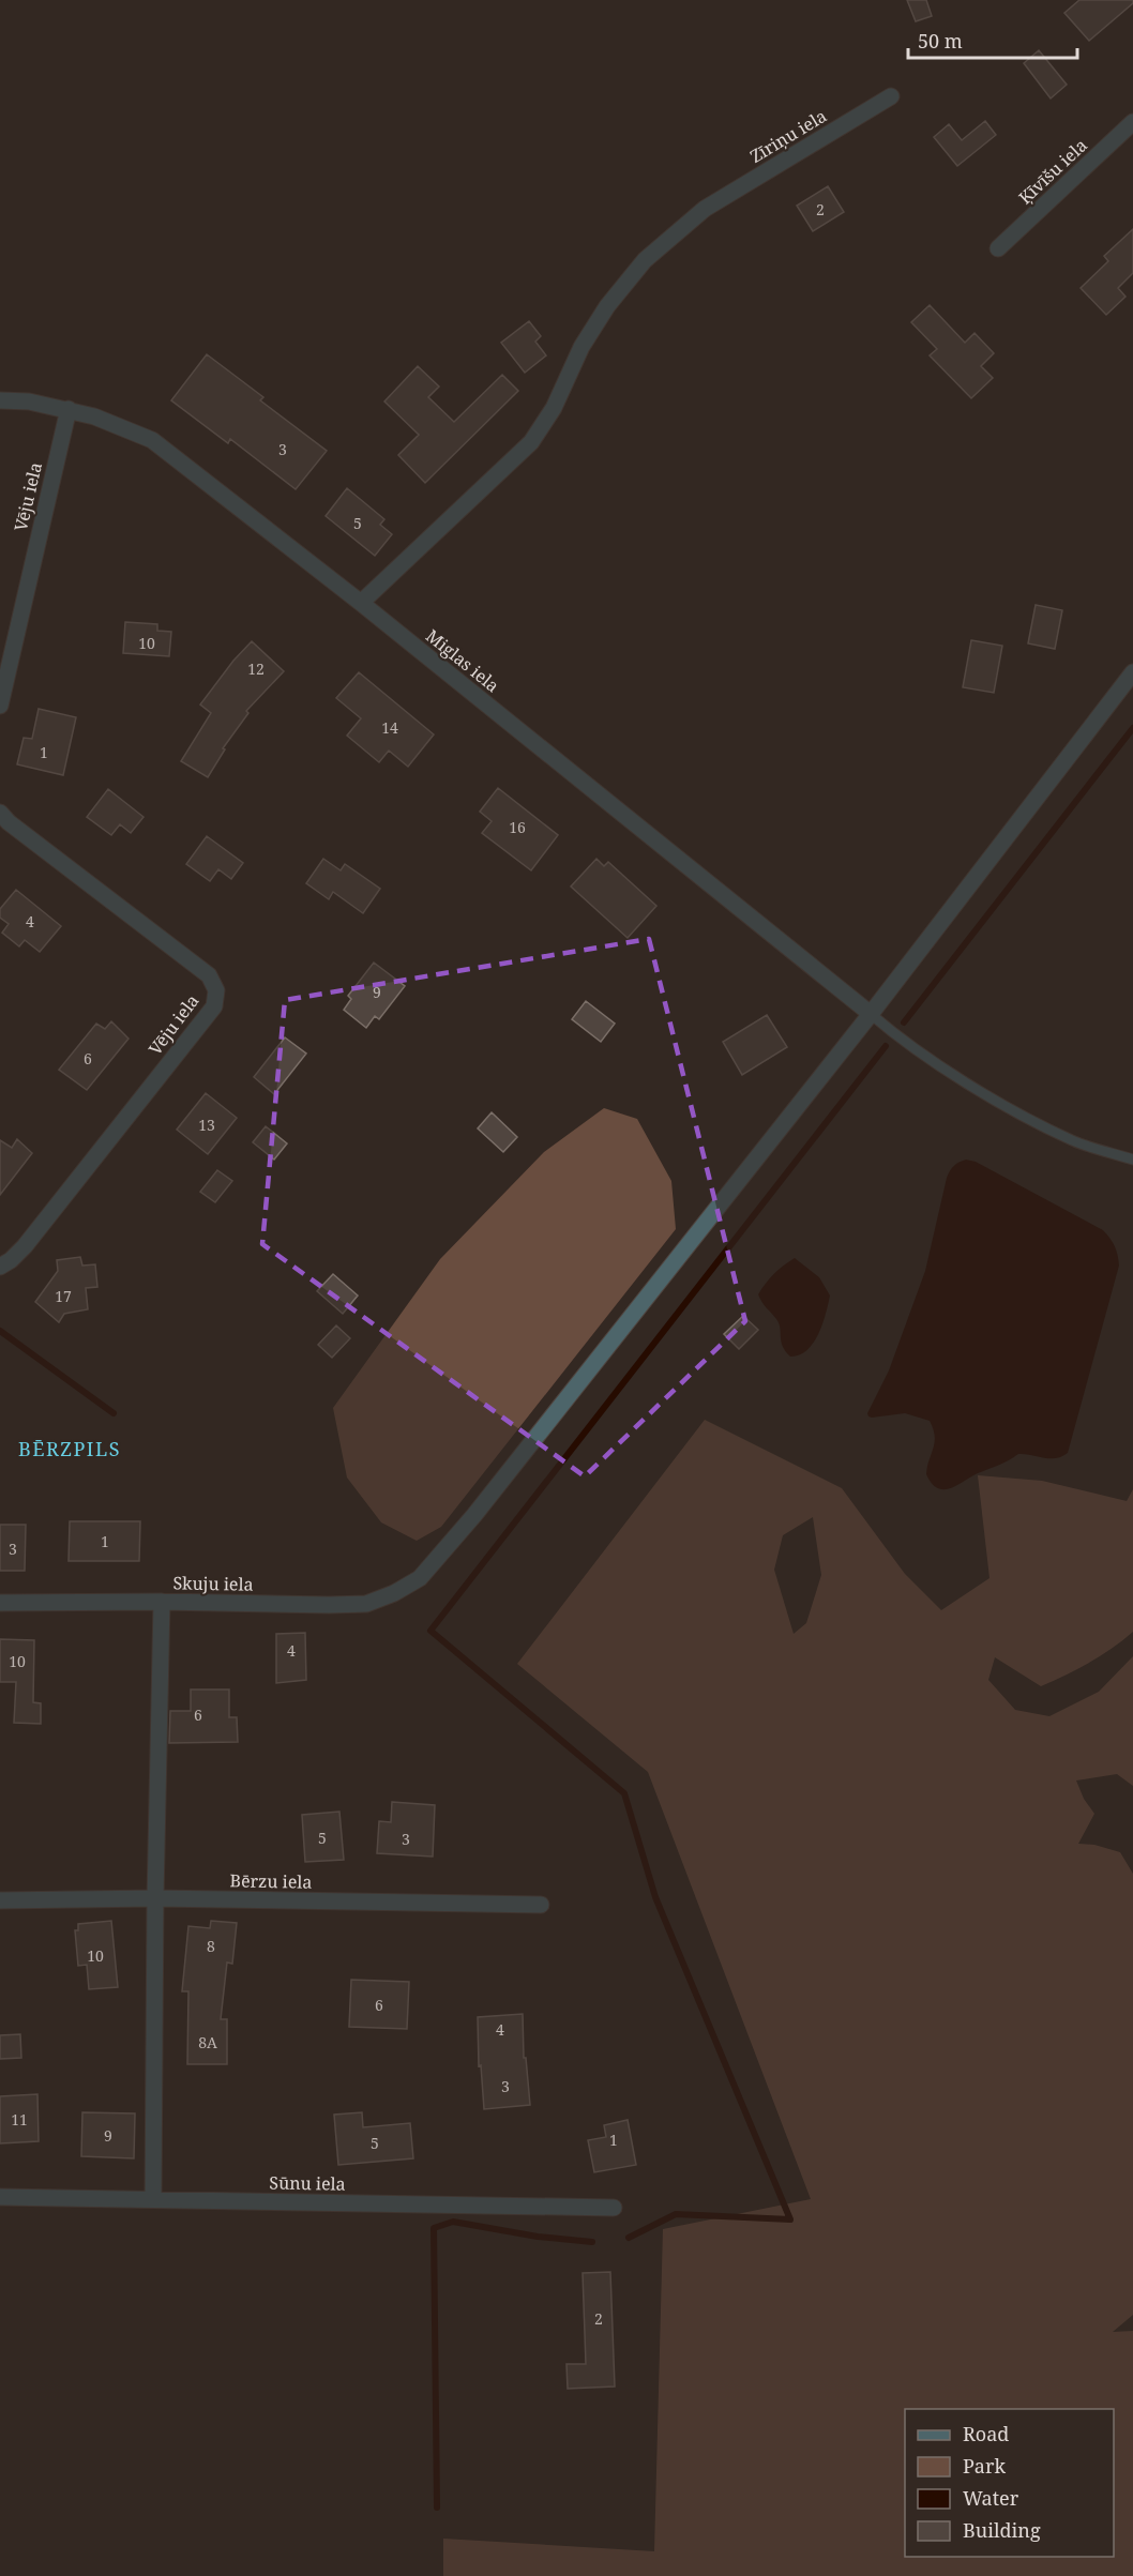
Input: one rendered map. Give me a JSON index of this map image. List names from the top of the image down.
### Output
{
  "streets": {
    "street": [
      "Zīriņu iela",
      "Ķīvīšu iela",
      "Vēju iela",
      "Miglas iela",
      "Skuju iela",
      "Bērzu iela",
      "Sūnu iela"
    ]
  },
  "crossings": [
    ["Zīriņu iela", "Miglas iela"],
    ["Vēju iela", "Miglas iela"],
    ["Miglas iela", "Skuju iela"]
  ],
  "districts": ["BĒRZPILS"],
  "house_numbers": [
    "2",
    "3",
    "5",
    "10",
    "12",
    "14",
    "1",
    "16",
    "4",
    "9",
    "6",
    "13",
    "17",
    "1",
    "3",
    "4",
    "10",
    "6",
    "5",
    "3",
    "8",
    "10",
    "6",
    "4",
    "8A",
    "3",
    "11",
    "9",
    "1",
    "5",
    "2"
  ],
  "legend": [
    "Road",
    "Park",
    "Water",
    "Building"
  ],
  "scale_bar": "50 m"
}
